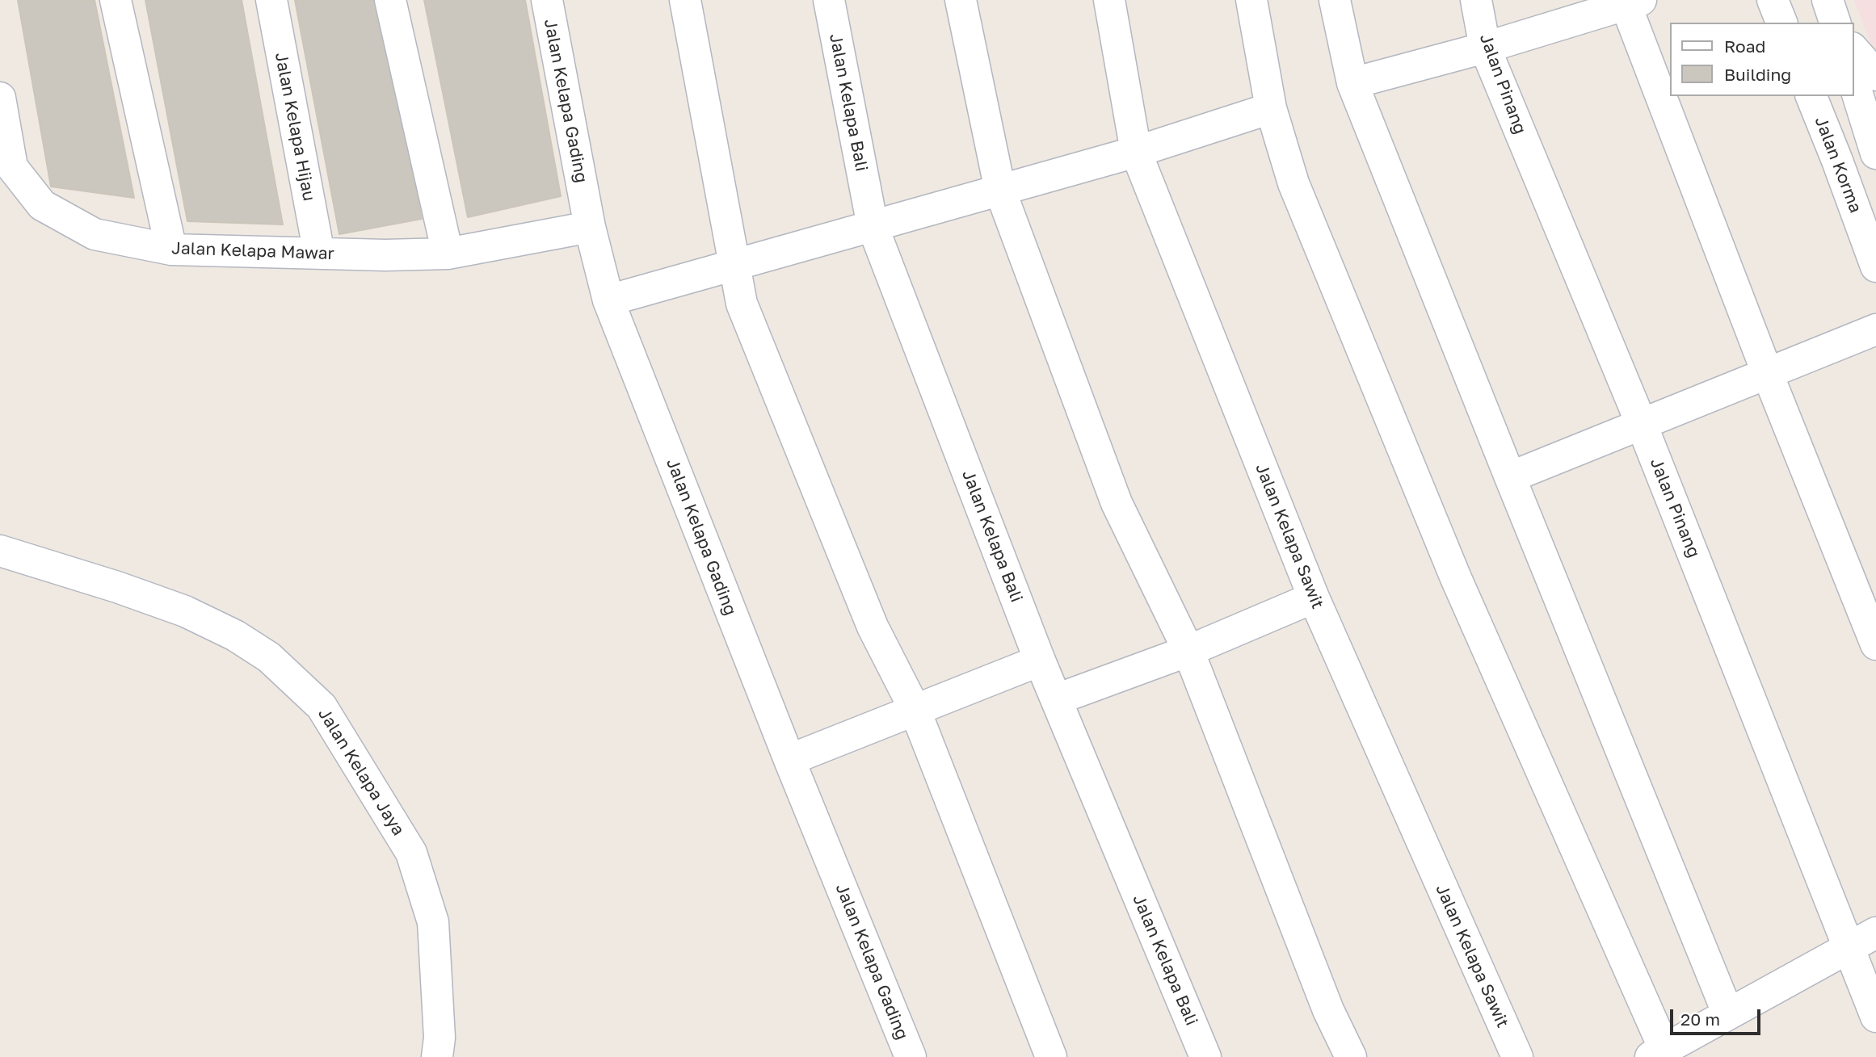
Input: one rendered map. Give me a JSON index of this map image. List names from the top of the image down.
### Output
{
  "streets": {
    "street": [
      "Jalan Pinang",
      "Jalan Kelapa Gading",
      "Jalan Kelapa Bali",
      "Jalan Kelapa Hijau",
      "Jalan Korma",
      "Jalan Kelapa Mawar",
      "Jalan Kelapa Sawit",
      "Jalan Kelapa Jaya"
    ]
  },
  "crossings": [
    ["Jalan Kelapa Gading", "Jalan Kelapa Mawar"],
    ["Jalan Kelapa Hijau", "Jalan Kelapa Mawar"]
  ],
  "legend": ["Road", "Building"],
  "scale_bar": "20 m"
}
